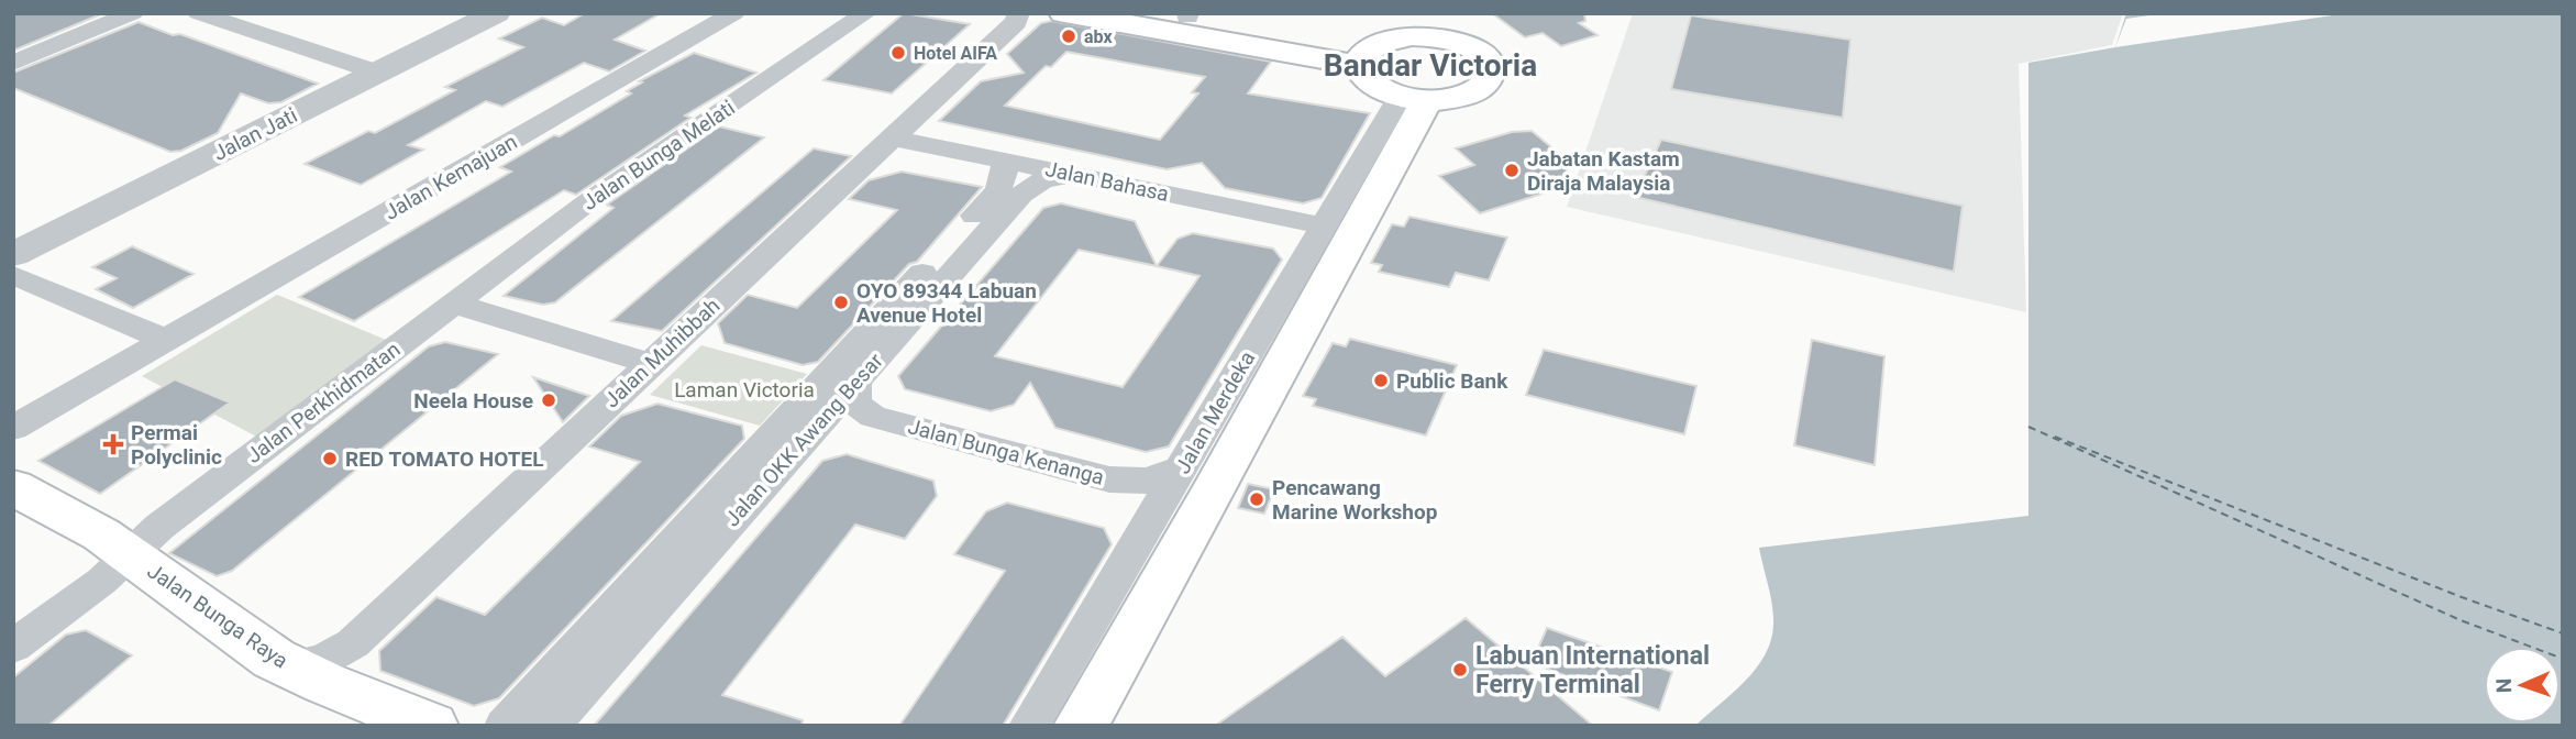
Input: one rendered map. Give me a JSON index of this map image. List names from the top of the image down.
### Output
{
  "streets": {
    "main road": ["Jalan Merdeka", "Jalan Bunga Raya"],
    "street": [
      "Jalan Jati",
      "Jalan Bunga Melati",
      "Jalan Kemajuan",
      "Jalan Bahasa",
      "Jalan Muhibbah",
      "Jalan Perkhidmatan",
      "Jalan OKK Awang Besar",
      "Jalan Bunga Kenanga"
    ]
  },
  "crossings": [
    ["Jalan Bunga Melati", "Jalan Perkhidmatan"],
    ["Jalan Bahasa", "Jalan Muhibbah"],
    ["Jalan Bahasa", "Jalan Merdeka"],
    ["Jalan Bahasa", "Jalan OKK Awang Besar"],
    ["Jalan Muhibbah", "Jalan Bunga Raya"],
    ["Jalan Perkhidmatan", "Jalan Bunga Raya"],
    ["Jalan Merdeka", "Jalan Bunga Kenanga"],
    ["Jalan OKK Awang Besar", "Jalan Bunga Kenanga"]
  ],
  "districts": ["Bandar Victoria"],
  "parks": ["Laman Victoria"],
  "places": {
    "other": [
      "abx",
      "Hotel AIFA",
      "Jabatan Kastam Diraja Malaysia",
      "OYO 89344 Labuan Avenue Hotel",
      "Public Bank",
      "Neela House",
      "RED TOMATO HOTEL",
      "Pencawang Marine Workshop",
      "Labuan International Ferry Terminal"
    ],
    "health": ["Permai Polyclinic"]
  },
  "north": "left"
}
